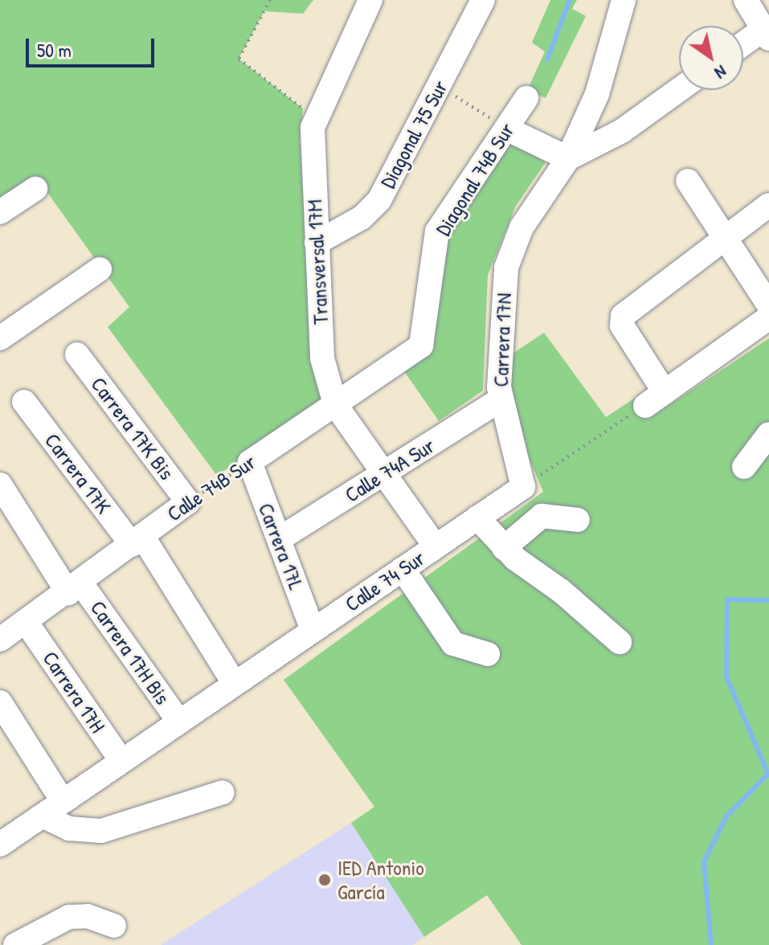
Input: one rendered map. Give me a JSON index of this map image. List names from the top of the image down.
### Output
{
  "streets": {
    "street": [
      "Diagonal 75 Sur",
      "Diagonal 74B Sur",
      "Transversal 17M",
      "Carrera 17N",
      "Carrera 17K Bis",
      "Calle 74A Sur",
      "Carrera 17K",
      "Calle 74B Sur",
      "Carrera 17L",
      "Calle 74 Sur",
      "Carrera 17H Bis",
      "Carrera 17H"
    ]
  },
  "crossings": [
    ["Diagonal 75 Sur", "Transversal 17M"],
    ["Diagonal 74B Sur", "Calle 74B Sur"],
    ["Transversal 17M", "Calle 74A Sur"],
    ["Transversal 17M", "Calle 74B Sur"],
    ["Transversal 17M", "Calle 74 Sur"],
    ["Carrera 17N", "Calle 74A Sur"],
    ["Carrera 17N", "Calle 74 Sur"],
    ["Carrera 17K Bis", "Calle 74B Sur"],
    ["Calle 74A Sur", "Carrera 17L"],
    ["Carrera 17K", "Calle 74B Sur"],
    ["Carrera 17K", "Calle 74 Sur"],
    ["Calle 74B Sur", "Carrera 17L"],
    ["Calle 74B Sur", "Carrera 17H Bis"],
    ["Calle 74B Sur", "Carrera 17H"],
    ["Carrera 17L", "Calle 74 Sur"],
    ["Calle 74 Sur", "Carrera 17H Bis"],
    ["Calle 74 Sur", "Carrera 17H"]
  ],
  "places": ["IED Antonio García"],
  "scale_bar": "50 m",
  "north": "bottom right"
}
